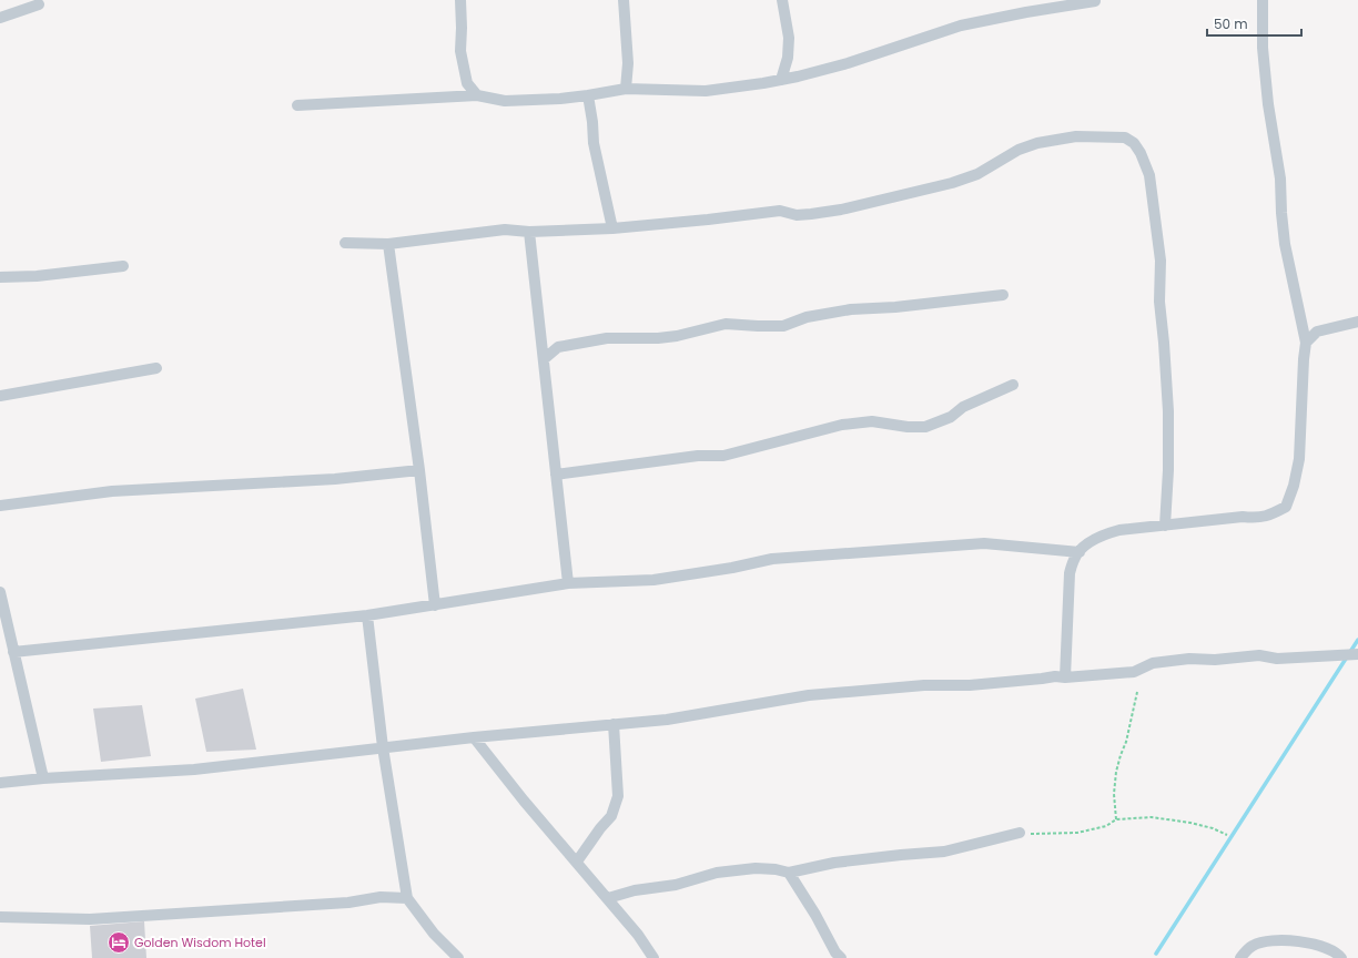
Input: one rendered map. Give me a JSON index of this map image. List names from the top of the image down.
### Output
{
  "places": {
    "hotel": ["Golden Wisdom Hotel"]
  },
  "scale_bar": "50 m"
}
